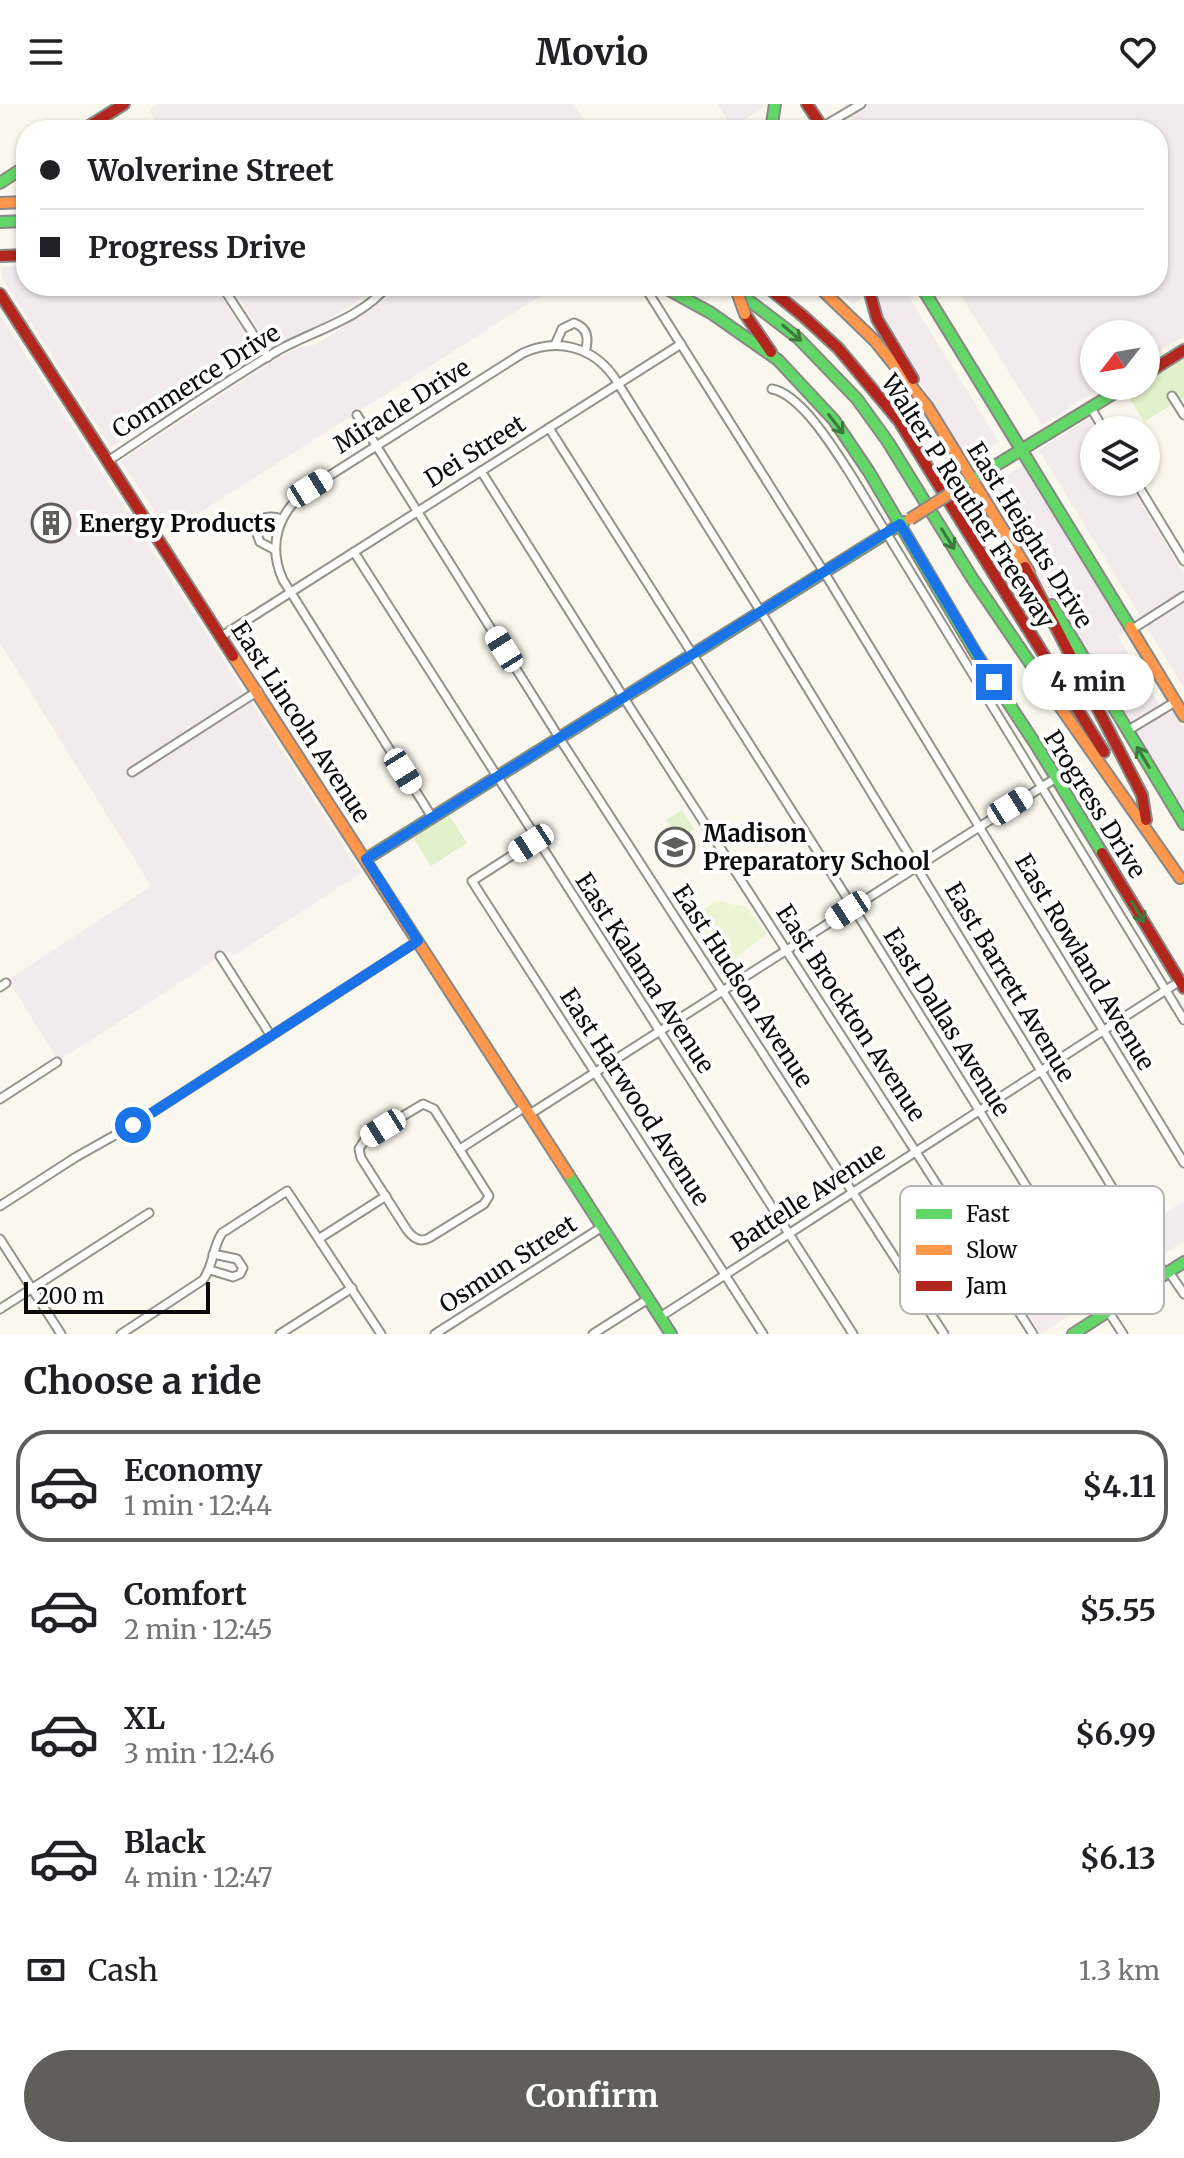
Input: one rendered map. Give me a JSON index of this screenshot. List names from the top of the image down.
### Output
{
  "streets": {
    "main road": [
      "Walter P Reuther Freeway",
      "East Heights Drive",
      "East Lincoln Avenue",
      "Progress Drive"
    ],
    "street": [
      "Commerce Drive",
      "Miracle Drive",
      "Dei Street",
      "East Rowland Avenue",
      "East Kalama Avenue",
      "East Barrett Avenue",
      "East Hudson Avenue",
      "East Brockton Avenue",
      "East Dallas Avenue",
      "East Harwood Avenue",
      "Battelle Avenue",
      "Osmun Street"
    ]
  },
  "crossings": [
    ["Commerce Drive", "East Lincoln Avenue"],
    ["Miracle Drive", "Dei Street"],
    ["Miracle Drive", "East Barrett Avenue"],
    ["Miracle Drive", "East Hudson Avenue"],
    ["Dei Street", "East Lincoln Avenue"],
    ["Dei Street", "East Rowland Avenue"],
    ["Dei Street", "East Kalama Avenue"],
    ["Dei Street", "East Barrett Avenue"],
    ["Dei Street", "East Hudson Avenue"],
    ["Dei Street", "East Brockton Avenue"],
    ["Dei Street", "East Dallas Avenue"],
    ["East Lincoln Avenue", "Battelle Avenue"],
    ["East Lincoln Avenue", "Osmun Street"],
    ["Progress Drive", "Battelle Avenue"],
    ["East Rowland Avenue", "Battelle Avenue"],
    ["East Kalama Avenue", "East Harwood Avenue"],
    ["East Kalama Avenue", "Battelle Avenue"],
    ["East Barrett Avenue", "Battelle Avenue"],
    ["East Hudson Avenue", "Battelle Avenue"],
    ["East Brockton Avenue", "Battelle Avenue"],
    ["East Dallas Avenue", "Battelle Avenue"],
    ["East Harwood Avenue", "Battelle Avenue"]
  ],
  "places": {
    "building": ["Energy Products"],
    "school or university": ["Madison Preparatory School"]
  },
  "legend": ["Fast", "Slow", "Jam"],
  "scale_bar": "200 m",
  "north": "bottom left",
  "page": {
    "header": "Movio",
    "banner": ["Wolverine Street", "Progress Drive"],
    "bubble": "4 min",
    "scale": "200 m",
    "heading": "Choose a ride",
    "list": [
      {
        "name": "Economy",
        "note": "1 min · 12:44",
        "value": "$4.11"
      },
      {
        "name": "Comfort",
        "note": "2 min · 12:45",
        "value": "$5.55"
      },
      {
        "name": "XL",
        "note": "3 min · 12:46",
        "value": "$6.99"
      },
      {
        "name": "Black",
        "note": "4 min · 12:47",
        "value": "$6.13"
      }
    ],
    "pay": ["Cash", "1.3 km"],
    "buttons": "Confirm"
  }
}
